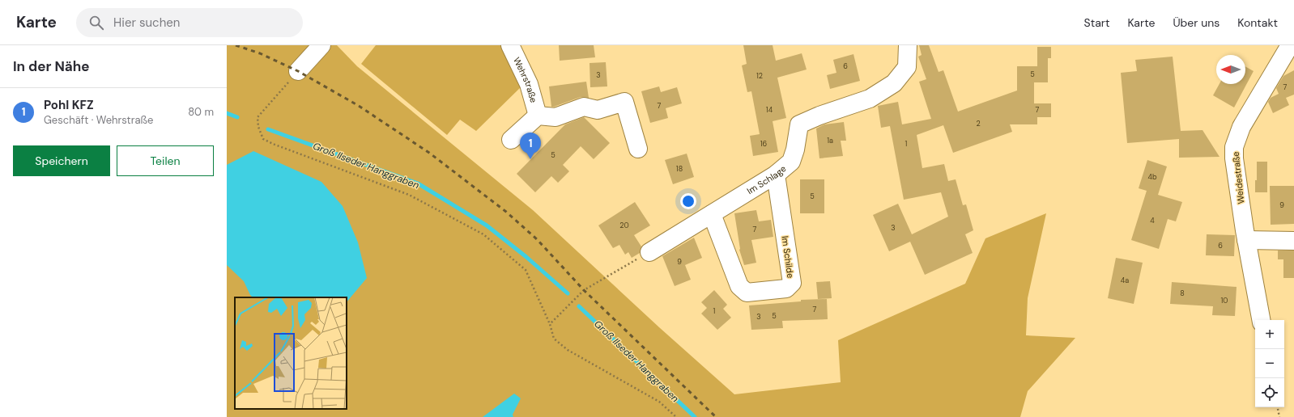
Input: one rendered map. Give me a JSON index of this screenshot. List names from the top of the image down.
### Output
{
  "streets": {
    "street": [
      "Wehrstraße",
      "Weidestraße",
      "Im Schlage",
      "Im Schilde"
    ]
  },
  "crossings": [
    ["Im Schlage", "Im Schilde"]
  ],
  "water": ["Groß Ilseder Hanggraben"],
  "house_numbers": [
    "6",
    "5",
    "3",
    "12",
    "7",
    "7",
    "14",
    "7",
    "2",
    "1a",
    "16",
    "1",
    "5",
    "18",
    "4b",
    "5",
    "9",
    "4",
    "20",
    "3",
    "7",
    "6",
    "9",
    "4a",
    "8",
    "10",
    "7",
    "1",
    "5",
    "3"
  ],
  "north": "left",
  "page": {
    "header": "Karte",
    "search": "Hier suchen",
    "nav": [
      "Start",
      "Karte",
      "Über uns",
      "Kontakt"
    ],
    "heading": "In der Nähe",
    "list": [
      {
        "mark": "1",
        "name": "Pohl KFZ",
        "note": "Geschäft · Wehrstraße",
        "value": "80 m"
      }
    ],
    "pins": "1",
    "buttons": ["Speichern", "Teilen"],
    "map_buttons": ["+", "−"]
  }
}
